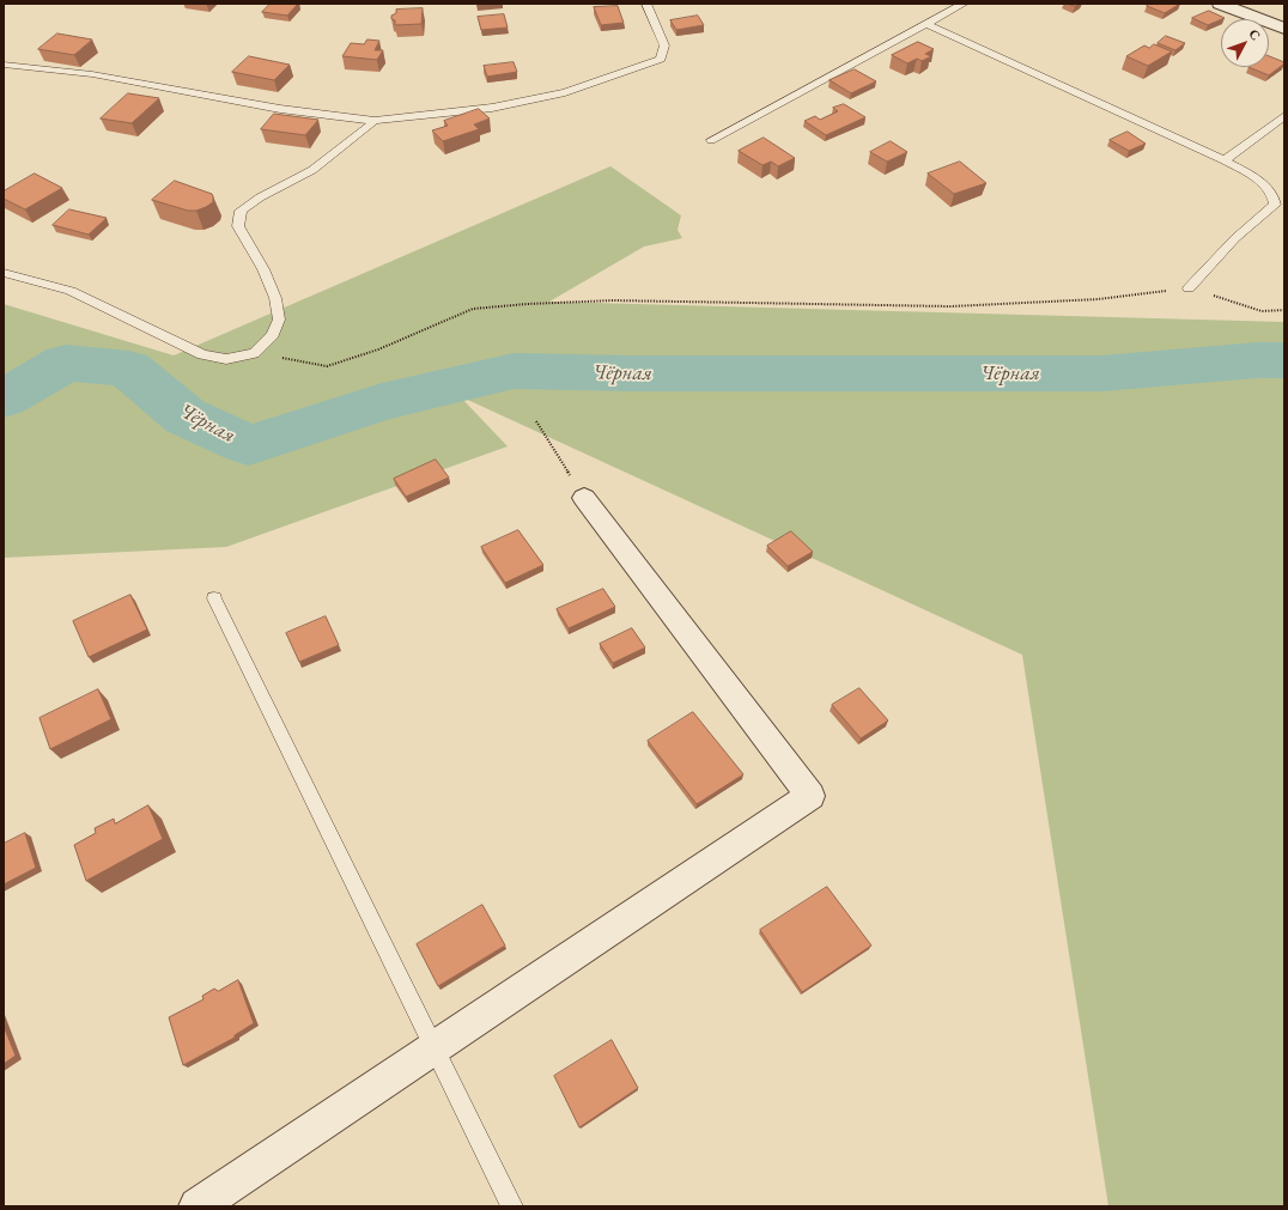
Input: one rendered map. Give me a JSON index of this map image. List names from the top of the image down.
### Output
{
  "water": ["Чёрная"],
  "north": "top right"
}
